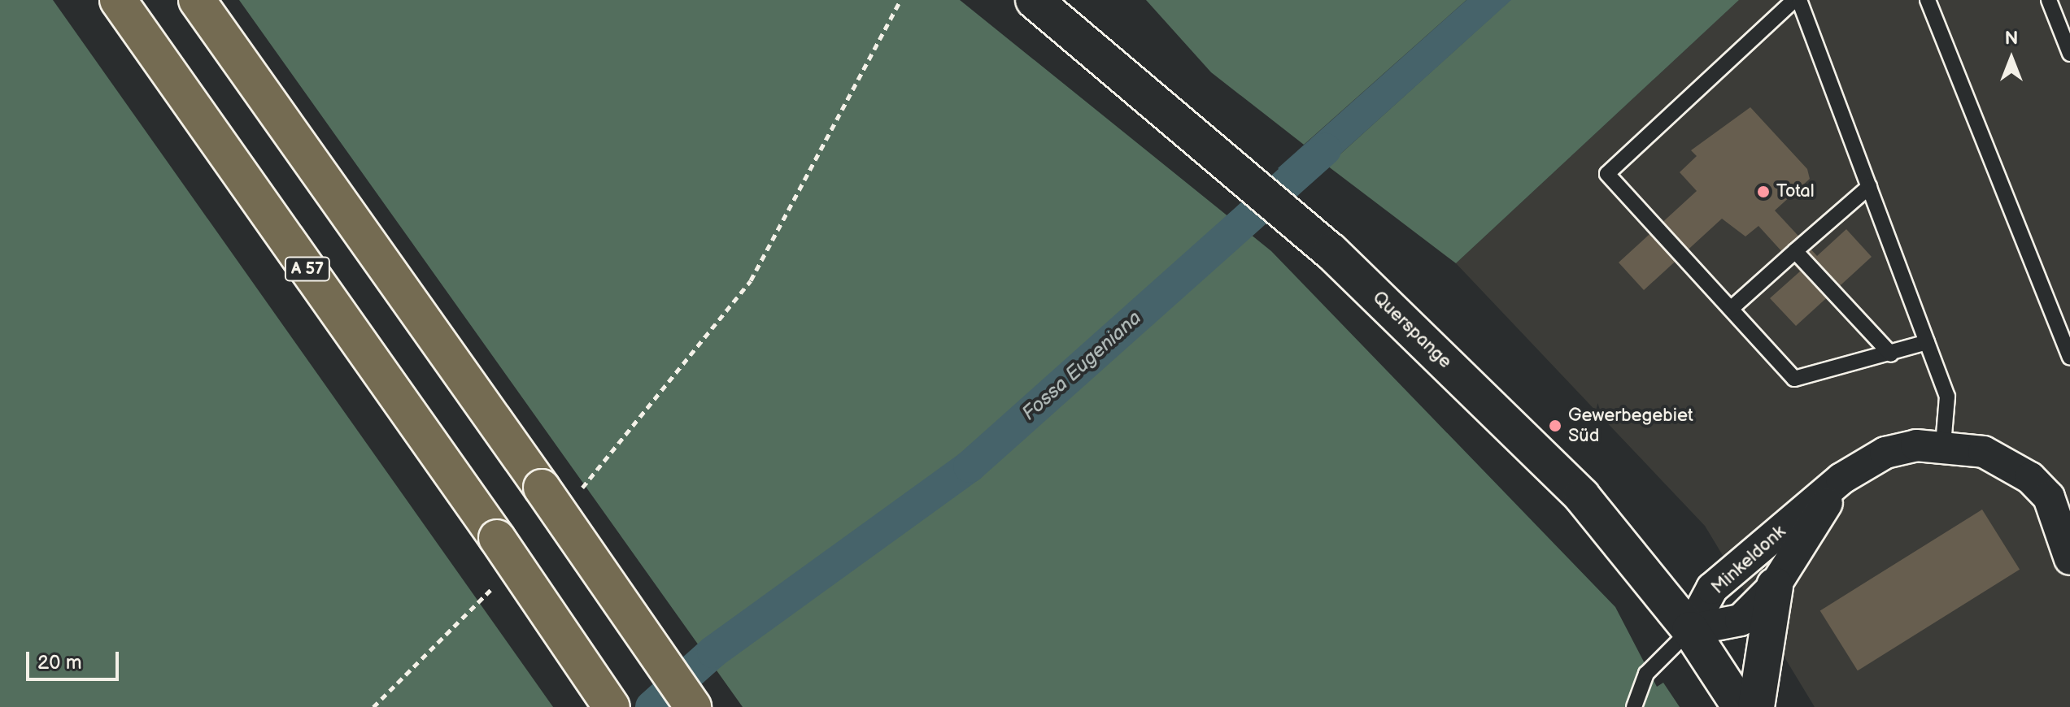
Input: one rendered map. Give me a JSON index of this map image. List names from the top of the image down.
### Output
{
  "streets": {
    "highway": ["A 57"],
    "street": ["Querspange", "Minkeldonk"]
  },
  "crossings": [
    ["Querspange", "Minkeldonk"]
  ],
  "water": ["Fossa Eugeniana"],
  "places": ["Total", "Gewerbegebiet Süd"],
  "scale_bar": "20 m",
  "north": "top"
}
